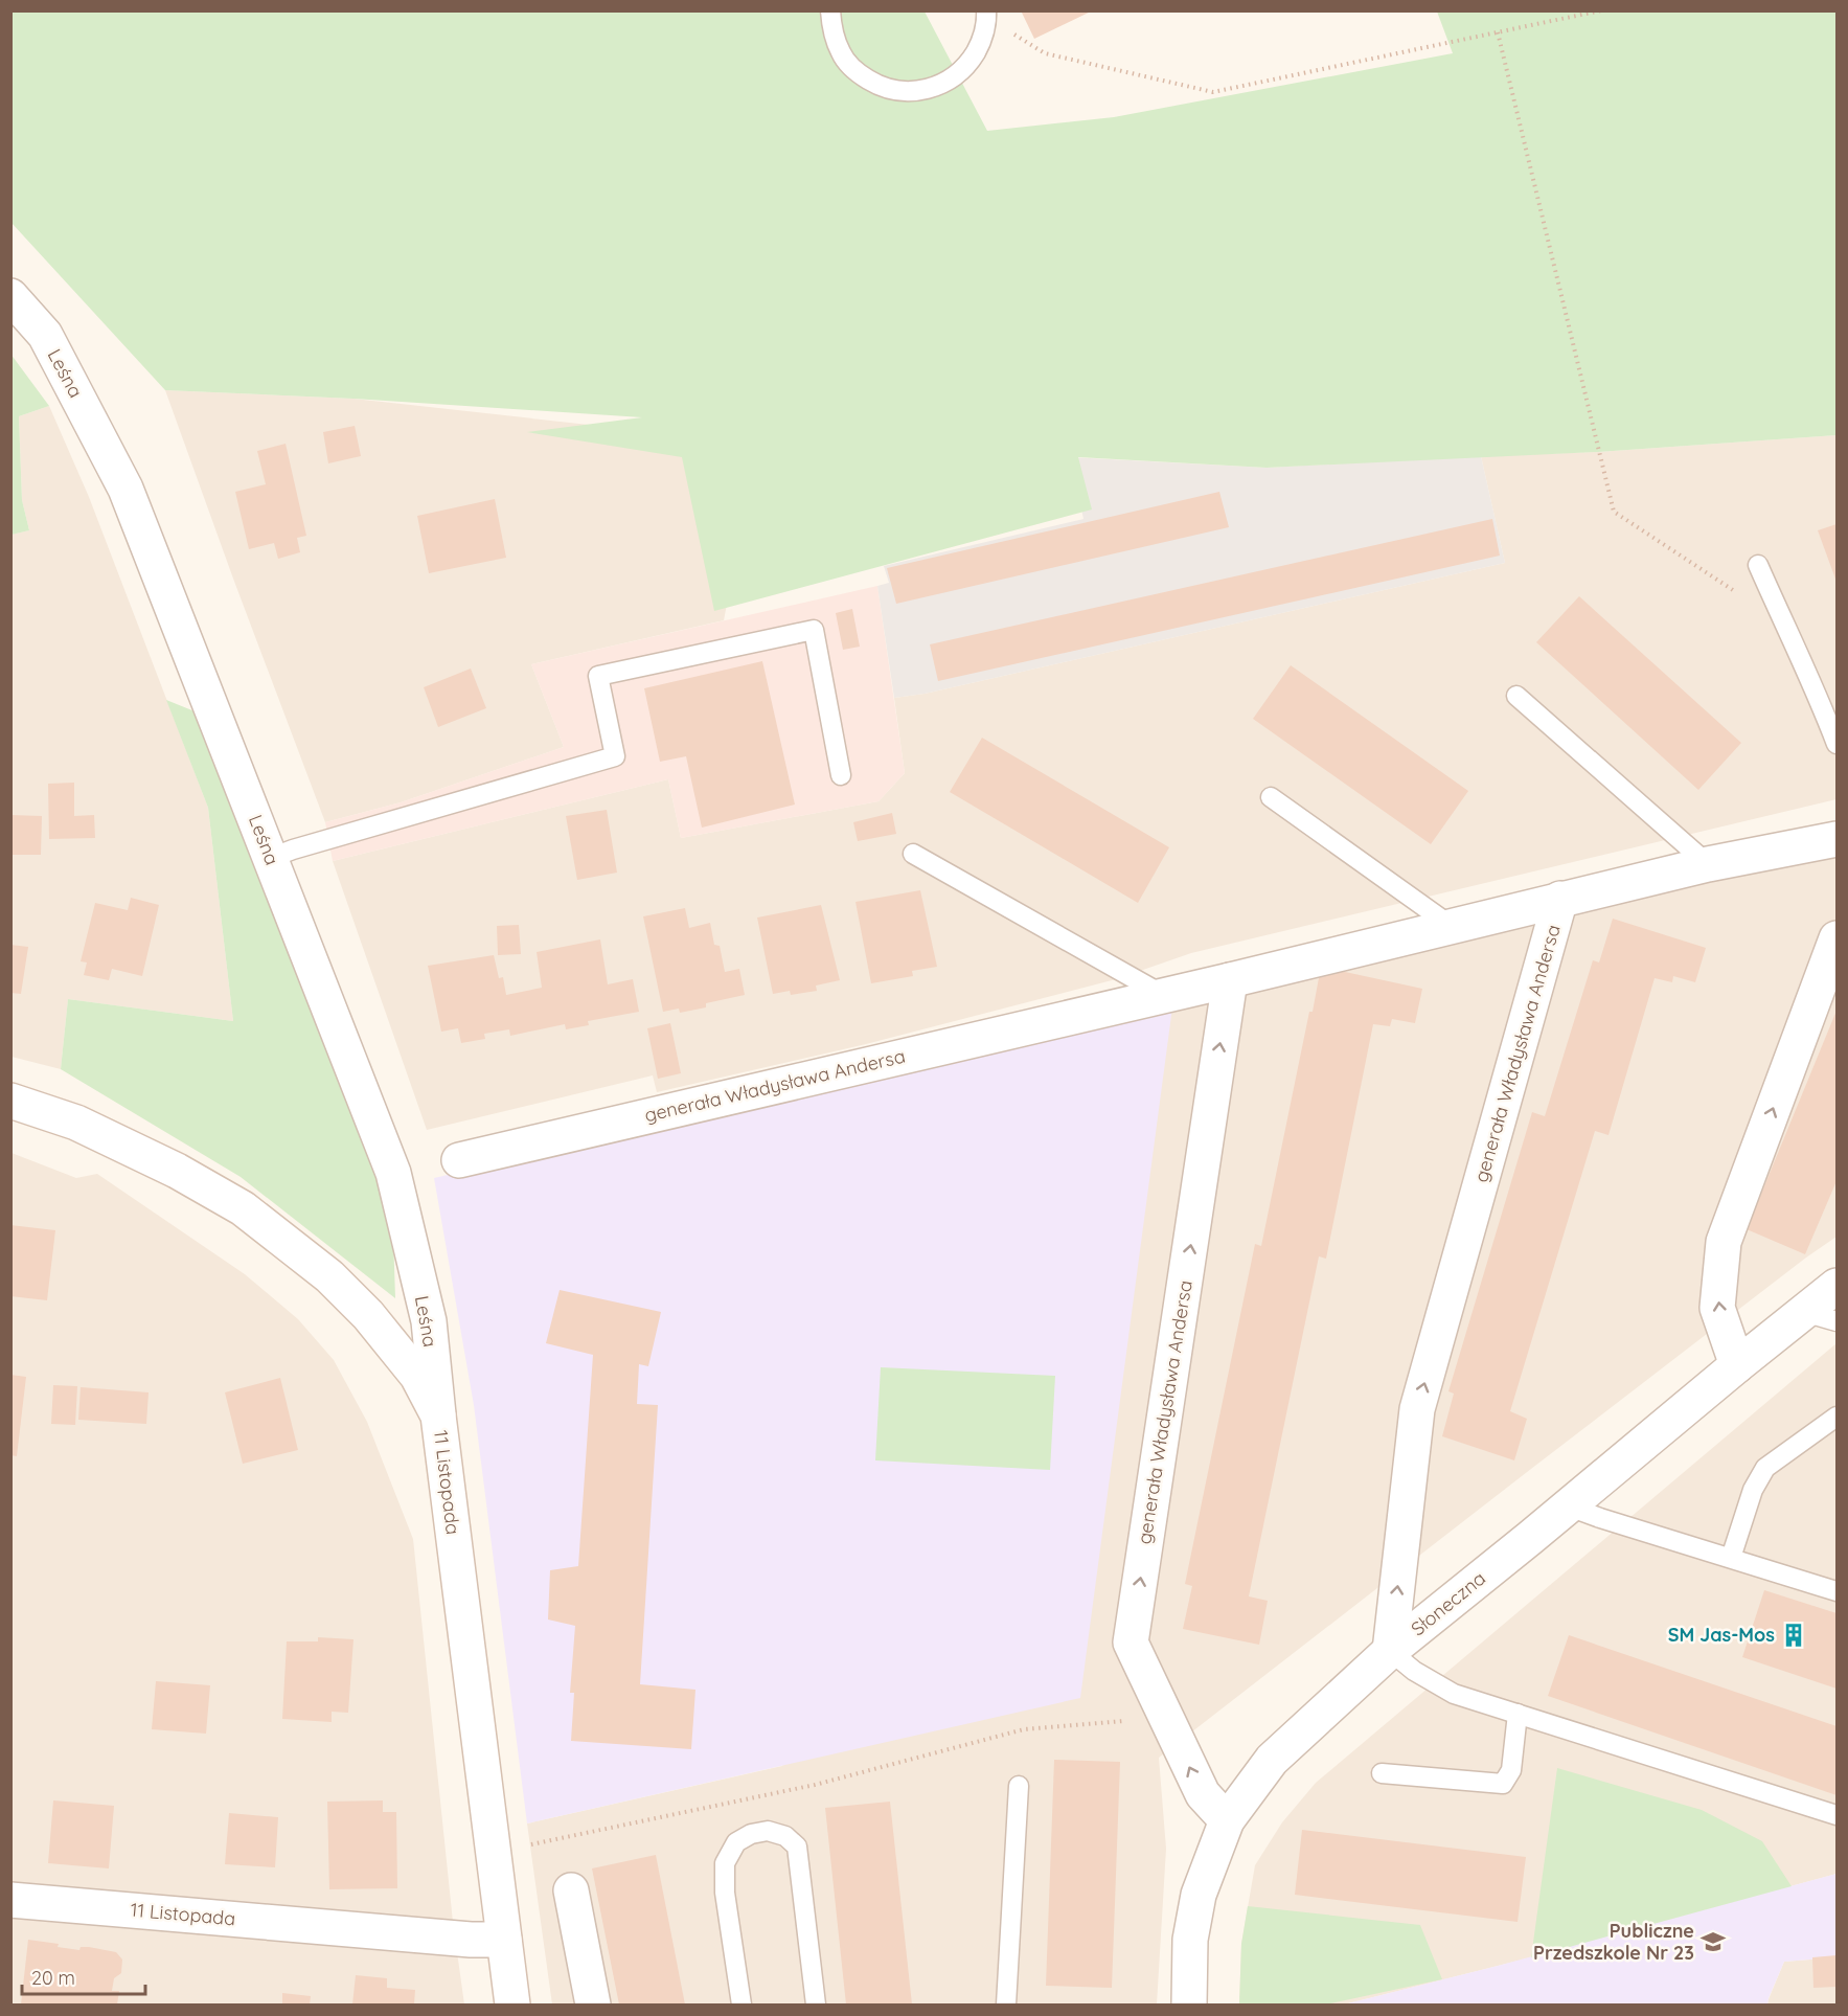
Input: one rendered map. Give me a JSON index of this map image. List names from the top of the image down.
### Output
{
  "streets": {
    "street": [
      "Leśna",
      "generała Władysława Andersa",
      "11 Listopada",
      "Słoneczna"
    ]
  },
  "crossings": [
    ["Leśna", "11 Listopada"],
    ["generała Władysława Andersa", "Słoneczna"]
  ],
  "one_way": ["generała Władysława Andersa"],
  "places": {
    "building": ["SM Jas-Mos"],
    "school or university": ["Publiczne Przedszkole Nr 23"]
  },
  "scale_bar": "20 m"
}
